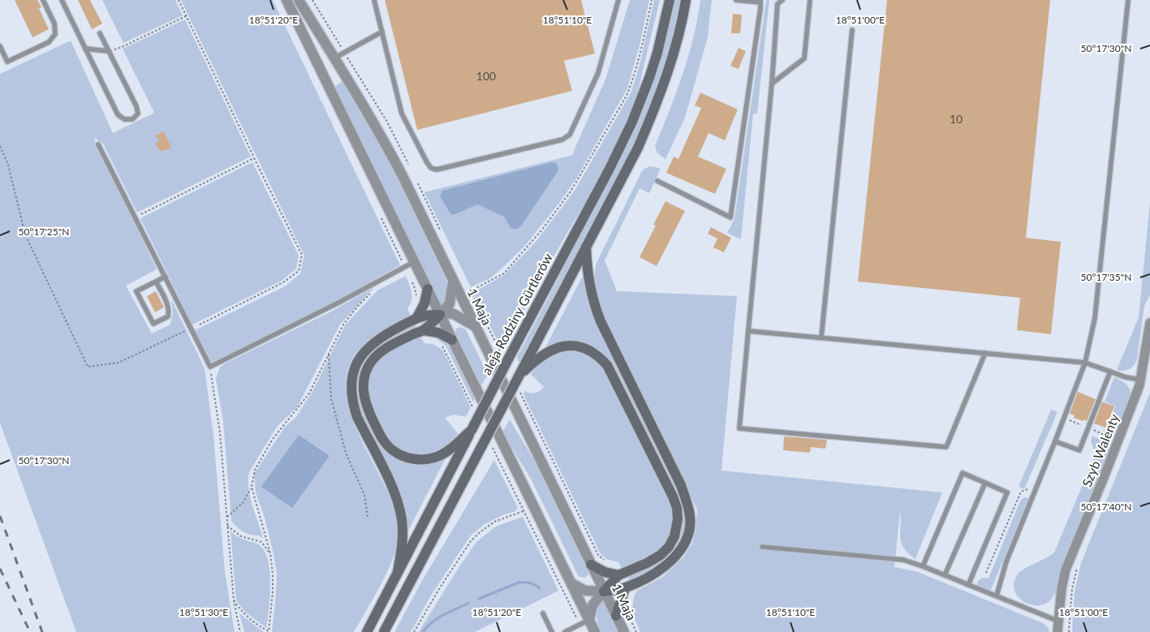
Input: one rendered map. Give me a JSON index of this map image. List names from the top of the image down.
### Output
{
  "streets": {
    "main road": ["aleja Rodziny Gürtlerów"],
    "street": ["1 Maja", "Szyb Walenty"]
  },
  "house_numbers": ["100", "10"],
  "coordinates": [
    "18°51'20\"E",
    "18°51'10\"E",
    "18°51'00\"E",
    "50°17'30\"N",
    "50°17'25\"N",
    "50°17'35\"N",
    "50°17'40\"N",
    "18°51'30\"E"
  ]
}
